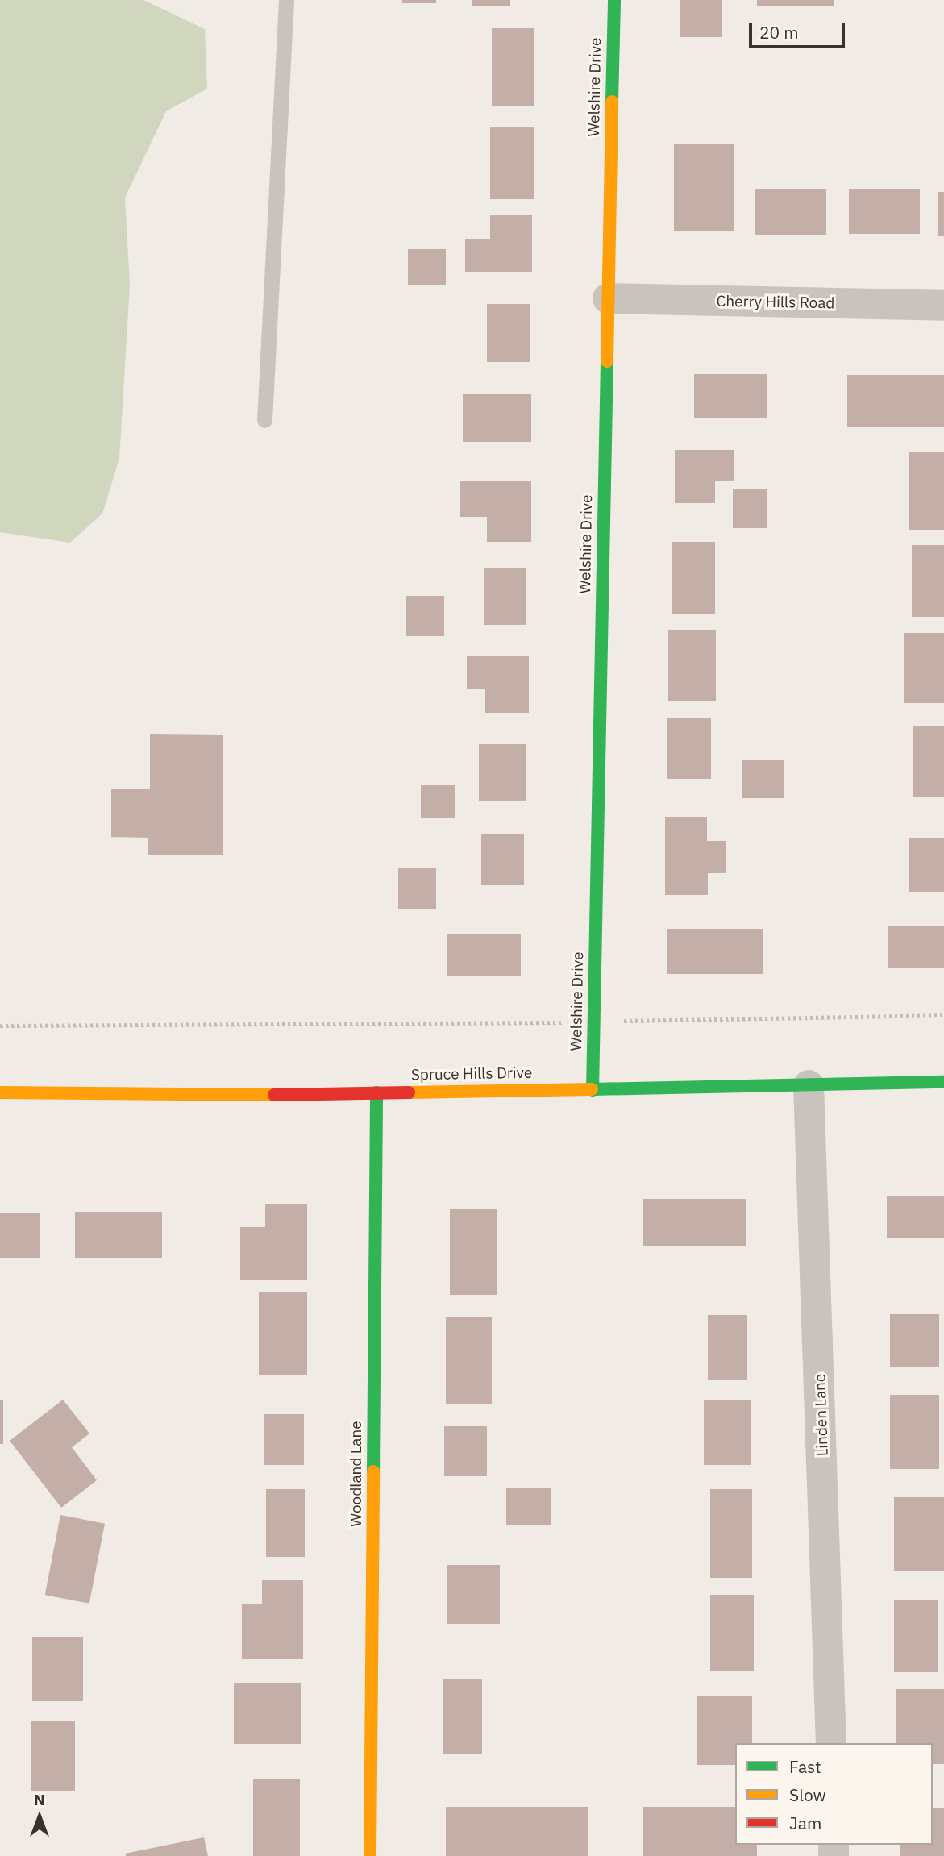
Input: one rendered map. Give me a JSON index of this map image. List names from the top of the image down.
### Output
{
  "streets": {
    "street": [
      "Welshire Drive",
      "Cherry Hills Road",
      "Spruce Hills Drive",
      "Linden Lane",
      "Woodland Lane"
    ]
  },
  "crossings": [
    ["Welshire Drive", "Cherry Hills Road"],
    ["Welshire Drive", "Spruce Hills Drive"],
    ["Spruce Hills Drive", "Linden Lane"],
    ["Spruce Hills Drive", "Woodland Lane"]
  ],
  "legend": ["Fast", "Slow", "Jam"],
  "scale_bar": "20 m",
  "north": "top"
}
